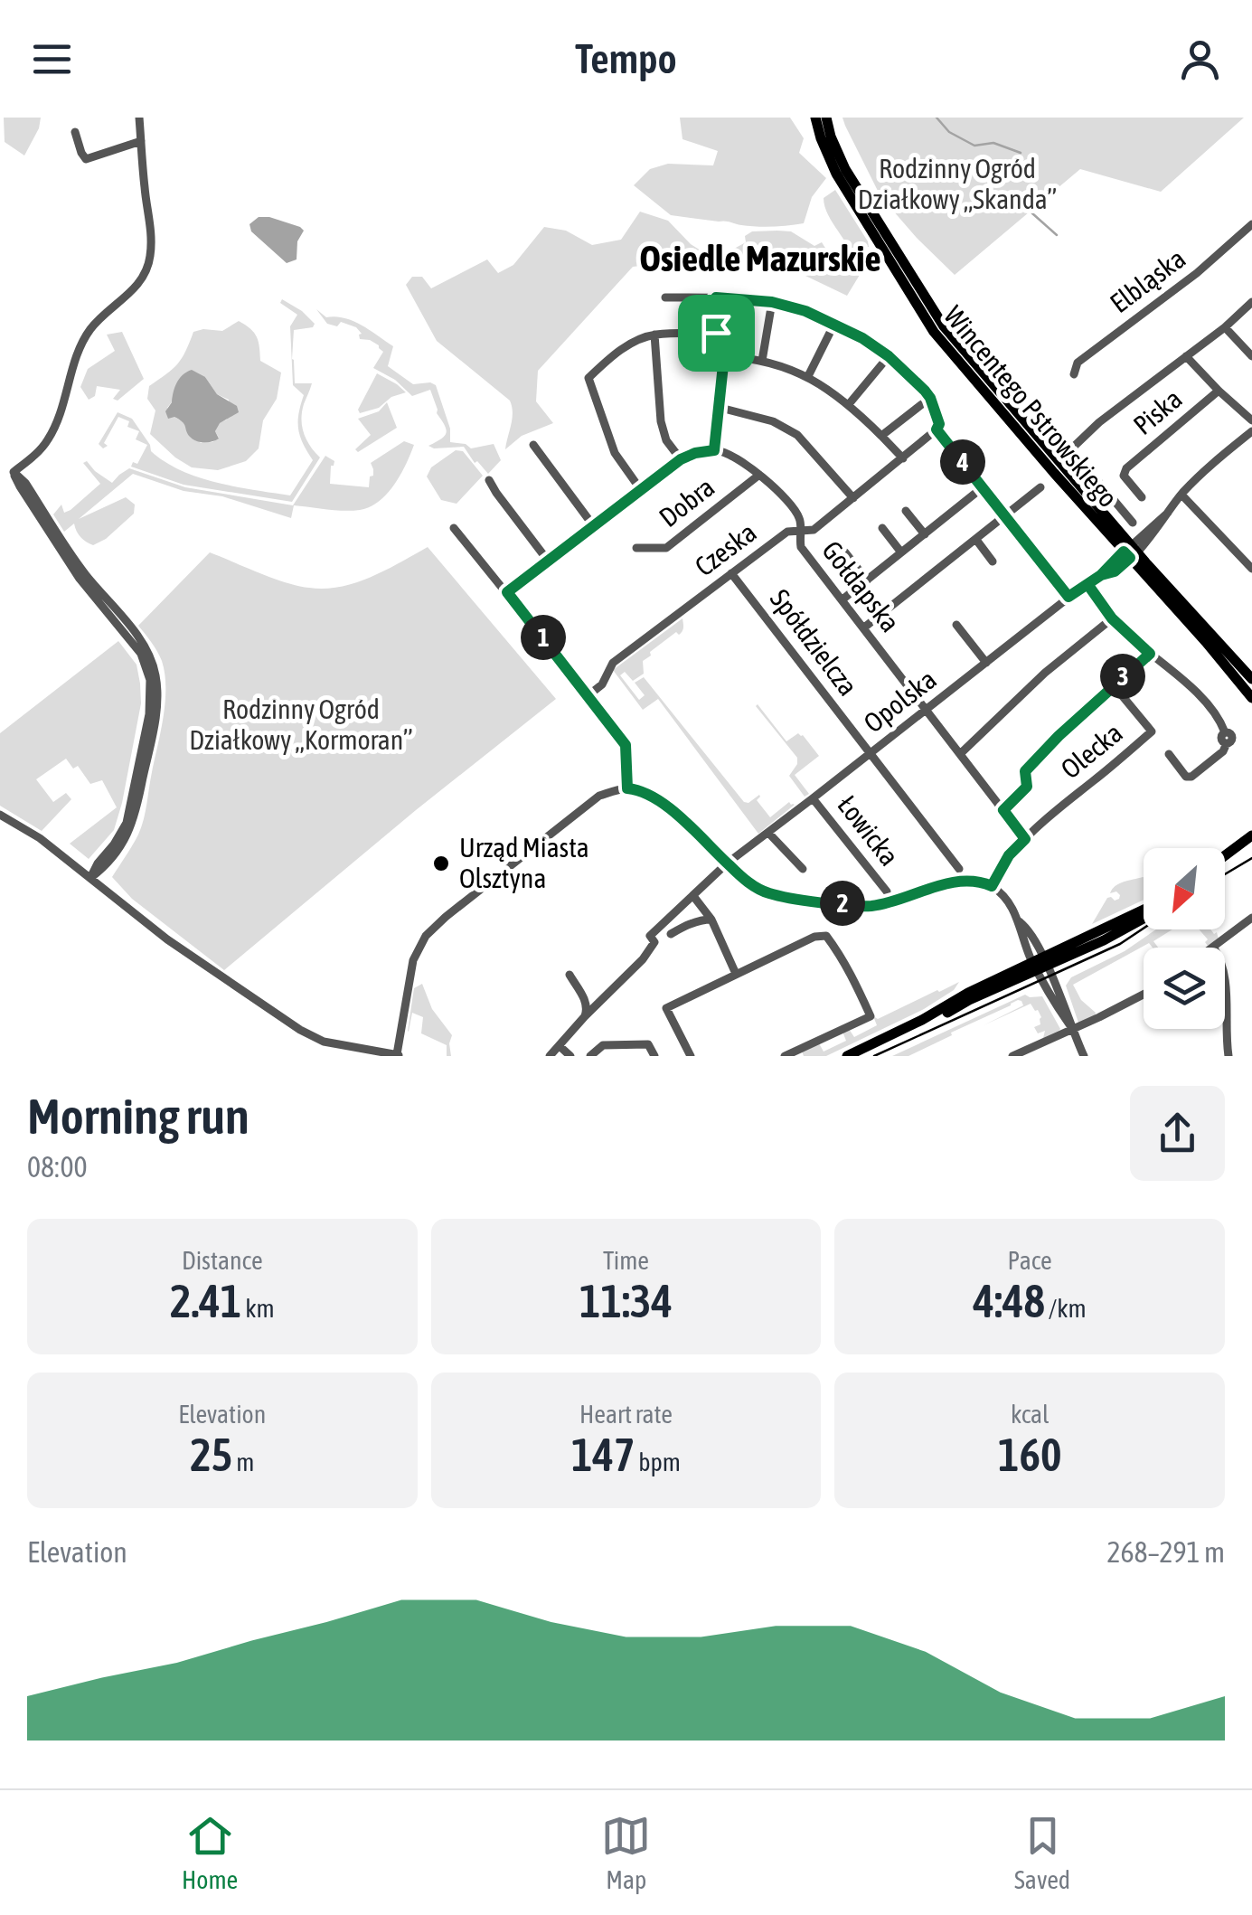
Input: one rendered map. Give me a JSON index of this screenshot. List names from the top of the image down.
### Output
{
  "streets": {
    "main road": ["Wincentego Pstrowskiego"],
    "street": [
      "Elbląska",
      "Piska",
      "Dobra",
      "Czeska",
      "Gołdapska",
      "Spółdzielcza",
      "Opolska",
      "Olecka",
      "Łowicka"
    ]
  },
  "crossings": [
    ["Wincentego Pstrowskiego", "Opolska"],
    ["Dobra", "Gołdapska"],
    ["Czeska", "Gołdapska"],
    ["Czeska", "Spółdzielcza"],
    ["Gołdapska", "Opolska"],
    ["Gołdapska", "Olecka"],
    ["Spółdzielcza", "Opolska"],
    ["Opolska", "Łowicka"]
  ],
  "districts": ["Osiedle Mazurskie"],
  "parks": ["Rodzinny Ogród Działkowy „Skanda”", "Rodzinny Ogród Działkowy „Kormoran”"],
  "places": ["Urząd Miasta Olsztyna"],
  "north": "bottom left",
  "page": {
    "header": "Tempo",
    "pins": [
      "4",
      "1",
      "3",
      "2"
    ],
    "heading": ["Morning run", "08:00"],
    "stats": [
      ["Distance", "2.41 km"],
      ["Time", "11:34"],
      ["Pace", "4:48 /km"],
      ["Elevation", "25 m"],
      ["Heart rate", "147 bpm"],
      ["kcal", "160"]
    ],
    "chart": ["Elevation", "268–291 m"],
    "tabs": ["Home", "Map", "Saved"]
  }
}
